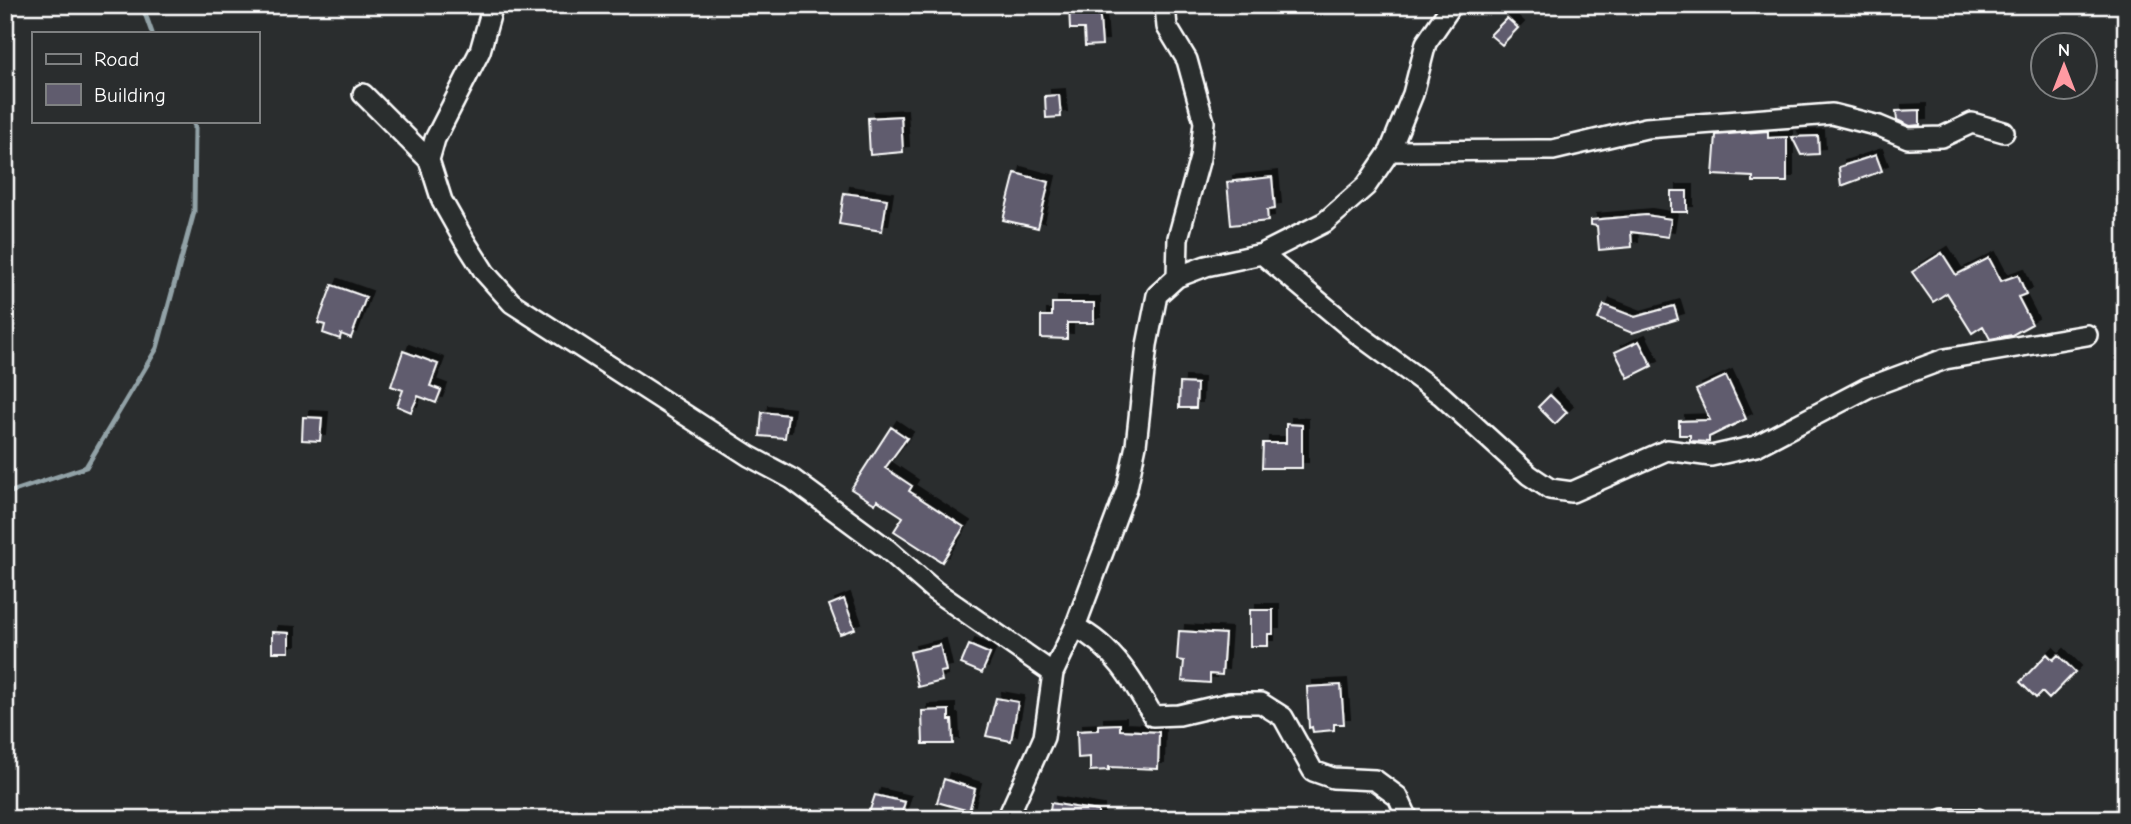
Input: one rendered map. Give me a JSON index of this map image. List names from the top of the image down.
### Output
{
  "legend": ["Road", "Building"],
  "north": "top"
}
